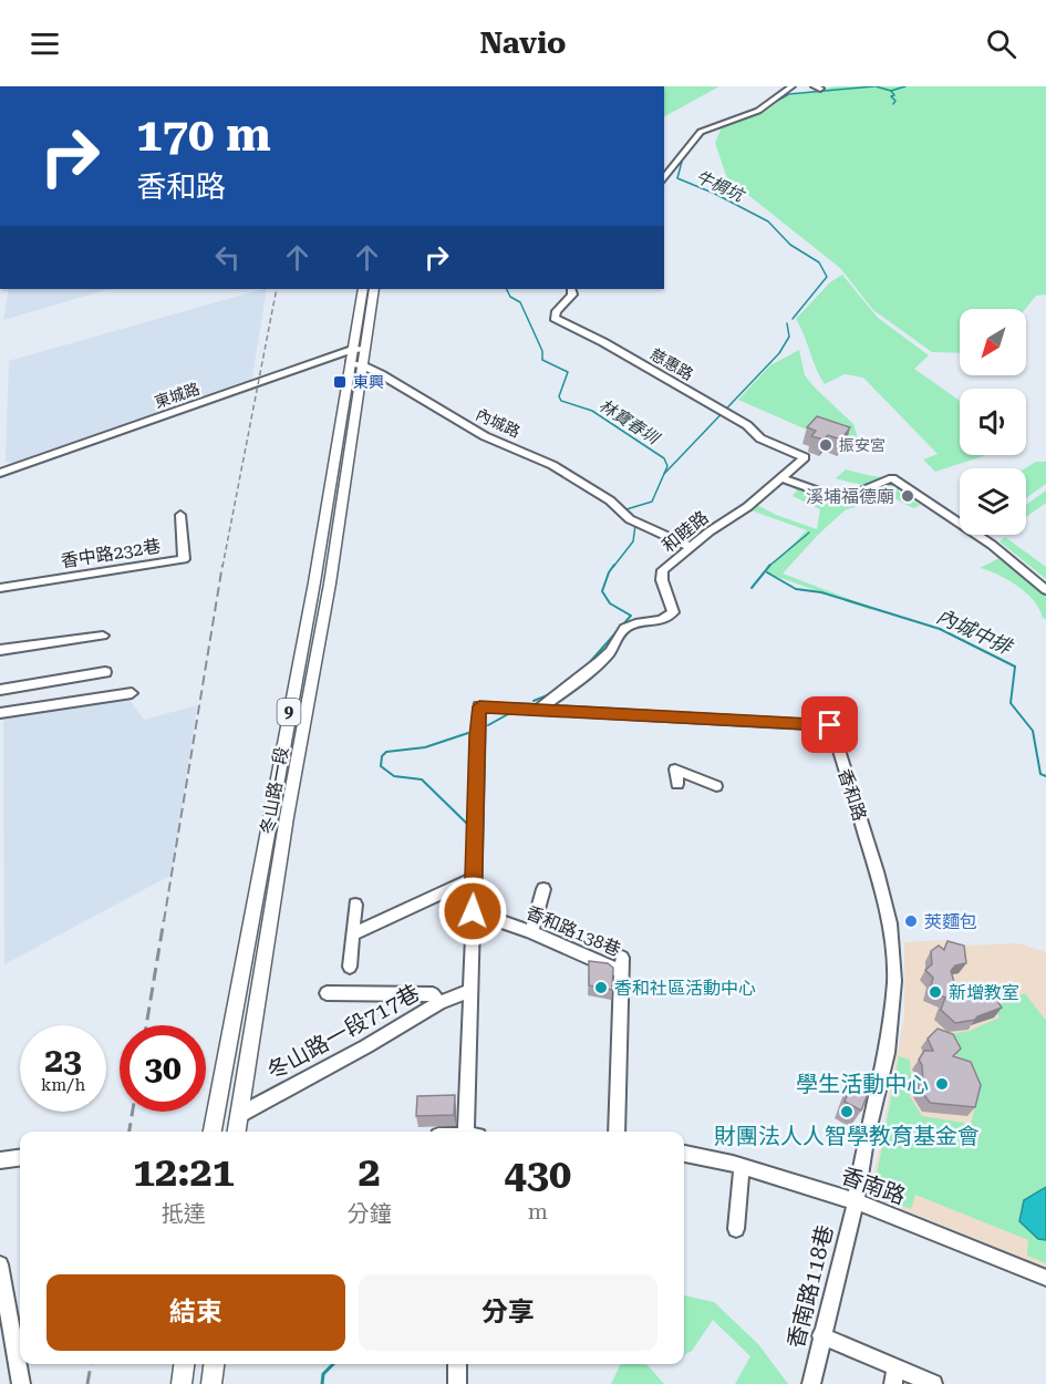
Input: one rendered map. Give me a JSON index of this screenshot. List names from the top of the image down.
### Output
{
  "streets": {
    "main road": ["9", "冬山路一段"],
    "street": [
      "慈惠路",
      "東城路",
      "內城路",
      "和睦路",
      "香中路232巷",
      "香和路",
      "香和路138巷",
      "冬山路一段717巷",
      "香南路",
      "香南路118巷"
    ]
  },
  "crossings": [
    ["慈惠路", "和睦路"],
    ["東城路", "內城路"],
    ["東城路", "冬山路一段"],
    ["內城路", "和睦路"],
    ["內城路", "冬山路一段"],
    ["和睦路", "香和路"],
    ["冬山路一段", "冬山路一段717巷"],
    ["香和路", "香和路138巷"],
    ["香和路", "冬山路一段717巷"],
    ["香和路", "香南路"],
    ["香和路", "香南路118巷"],
    ["香南路", "香南路118巷"]
  ],
  "water": ["牛椆坑", "林寶春圳", "內城中排"],
  "places": {
    "transit": ["東興"],
    "other": [
      "振安宮",
      "溪埔福德廟",
      "莢麵包",
      "香和社區活動中心",
      "新增教室",
      "學生活動中心",
      "財團法人人智學教育基金會"
    ]
  },
  "north": "bottom left",
  "page": {
    "header": "Navio",
    "turn": ["170 m", "香和路"],
    "speed": "23 km/h",
    "limit": "30",
    "eta": [
      "12:21",
      "抵達",
      "2",
      "分鐘",
      "430",
      "m"
    ],
    "buttons": ["結束", "分享"]
  }
}
